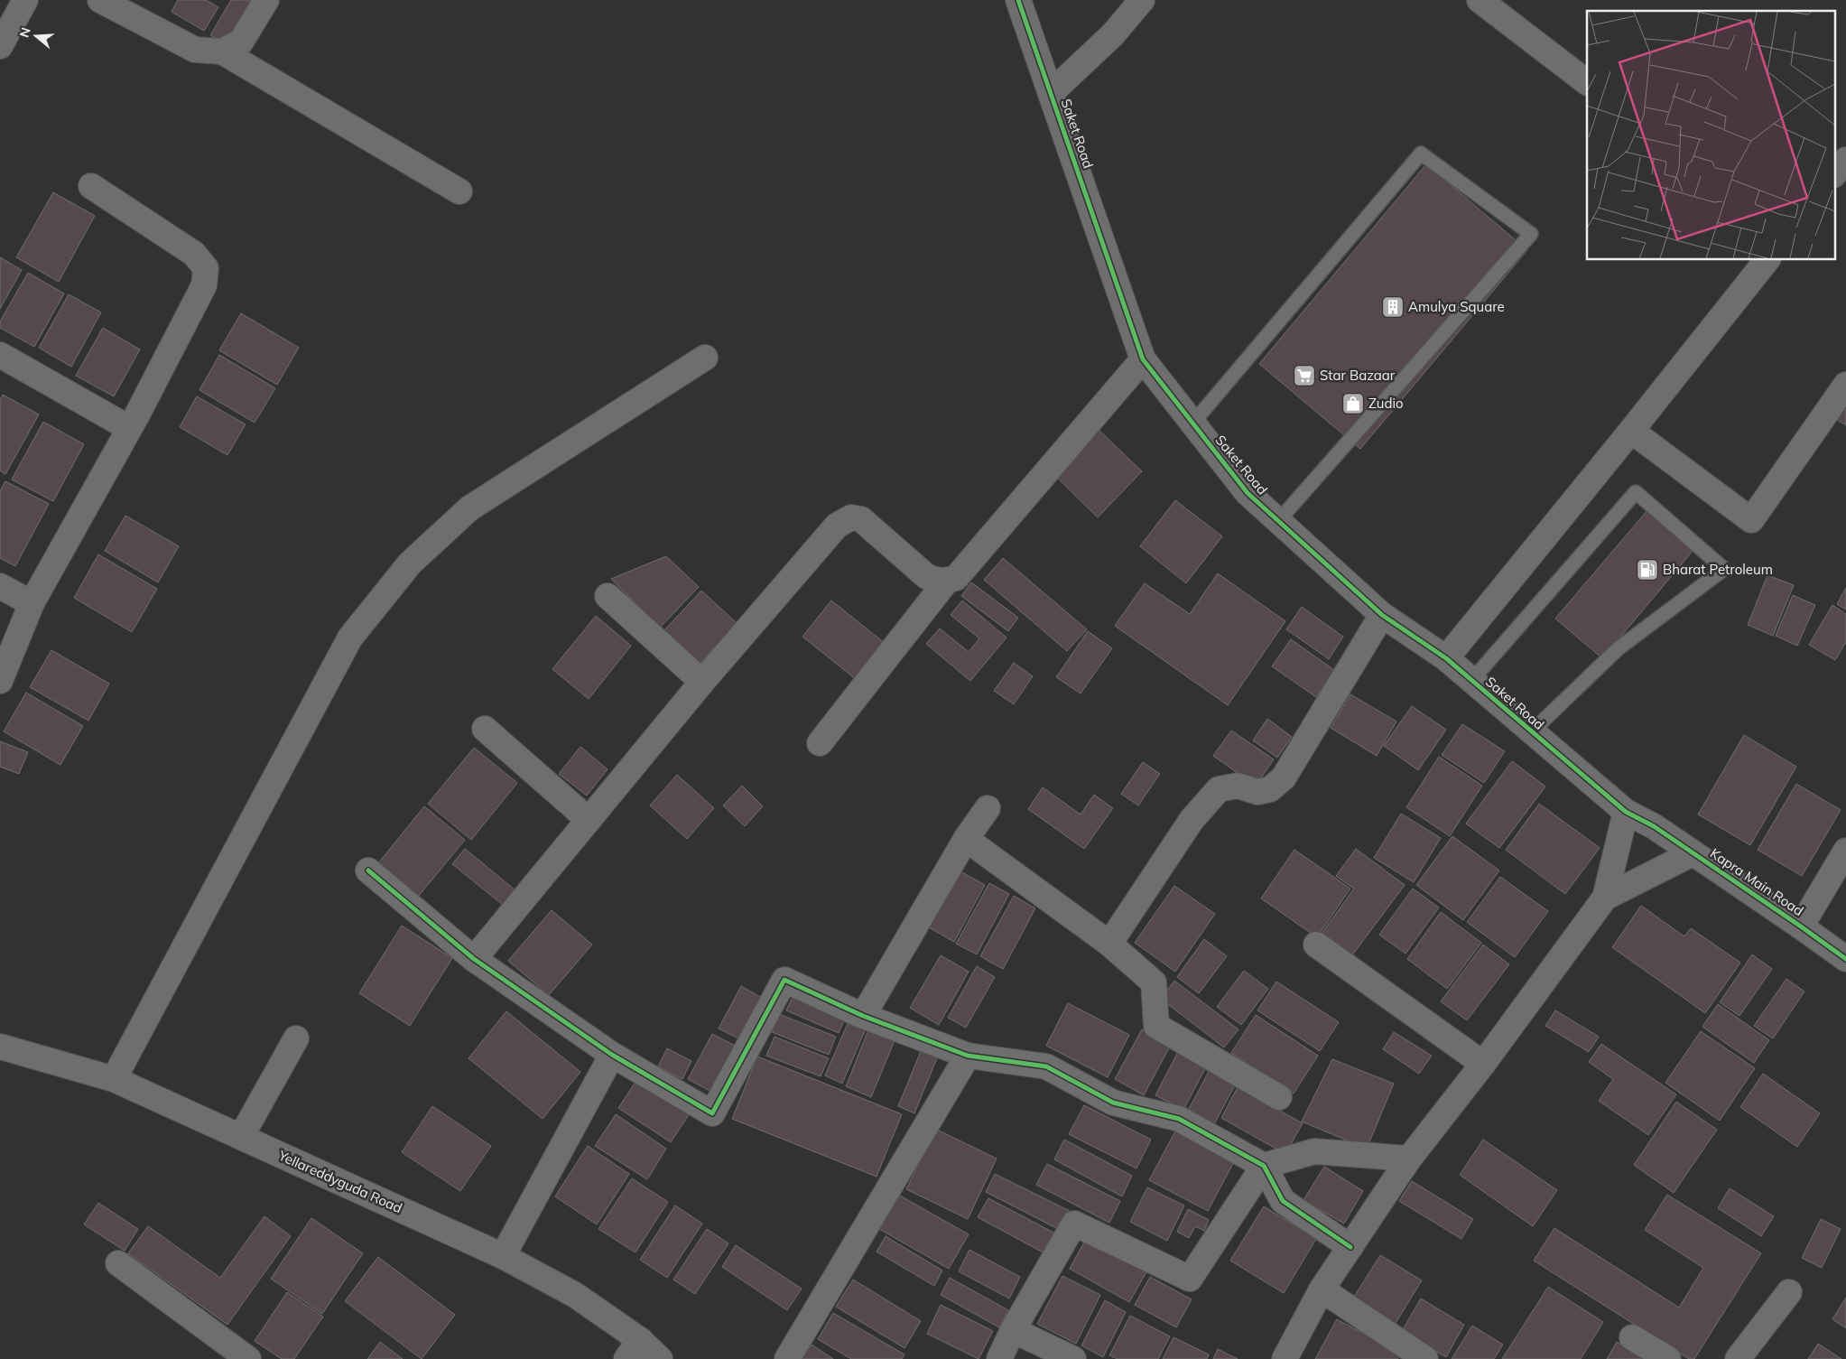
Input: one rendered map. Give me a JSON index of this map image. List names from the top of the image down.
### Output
{
  "streets": {
    "street": ["Saket Road", "Kapra Main Road", "Yellareddyguda Road"]
  },
  "crossings": [
    ["Saket Road", "Kapra Main Road"]
  ],
  "places": {
    "building": ["Amulya Square"],
    "supermarket": ["Star Bazaar"],
    "shop": ["Zudio"],
    "fuel station": ["Bharat Petroleum"]
  },
  "north": "left"
}
